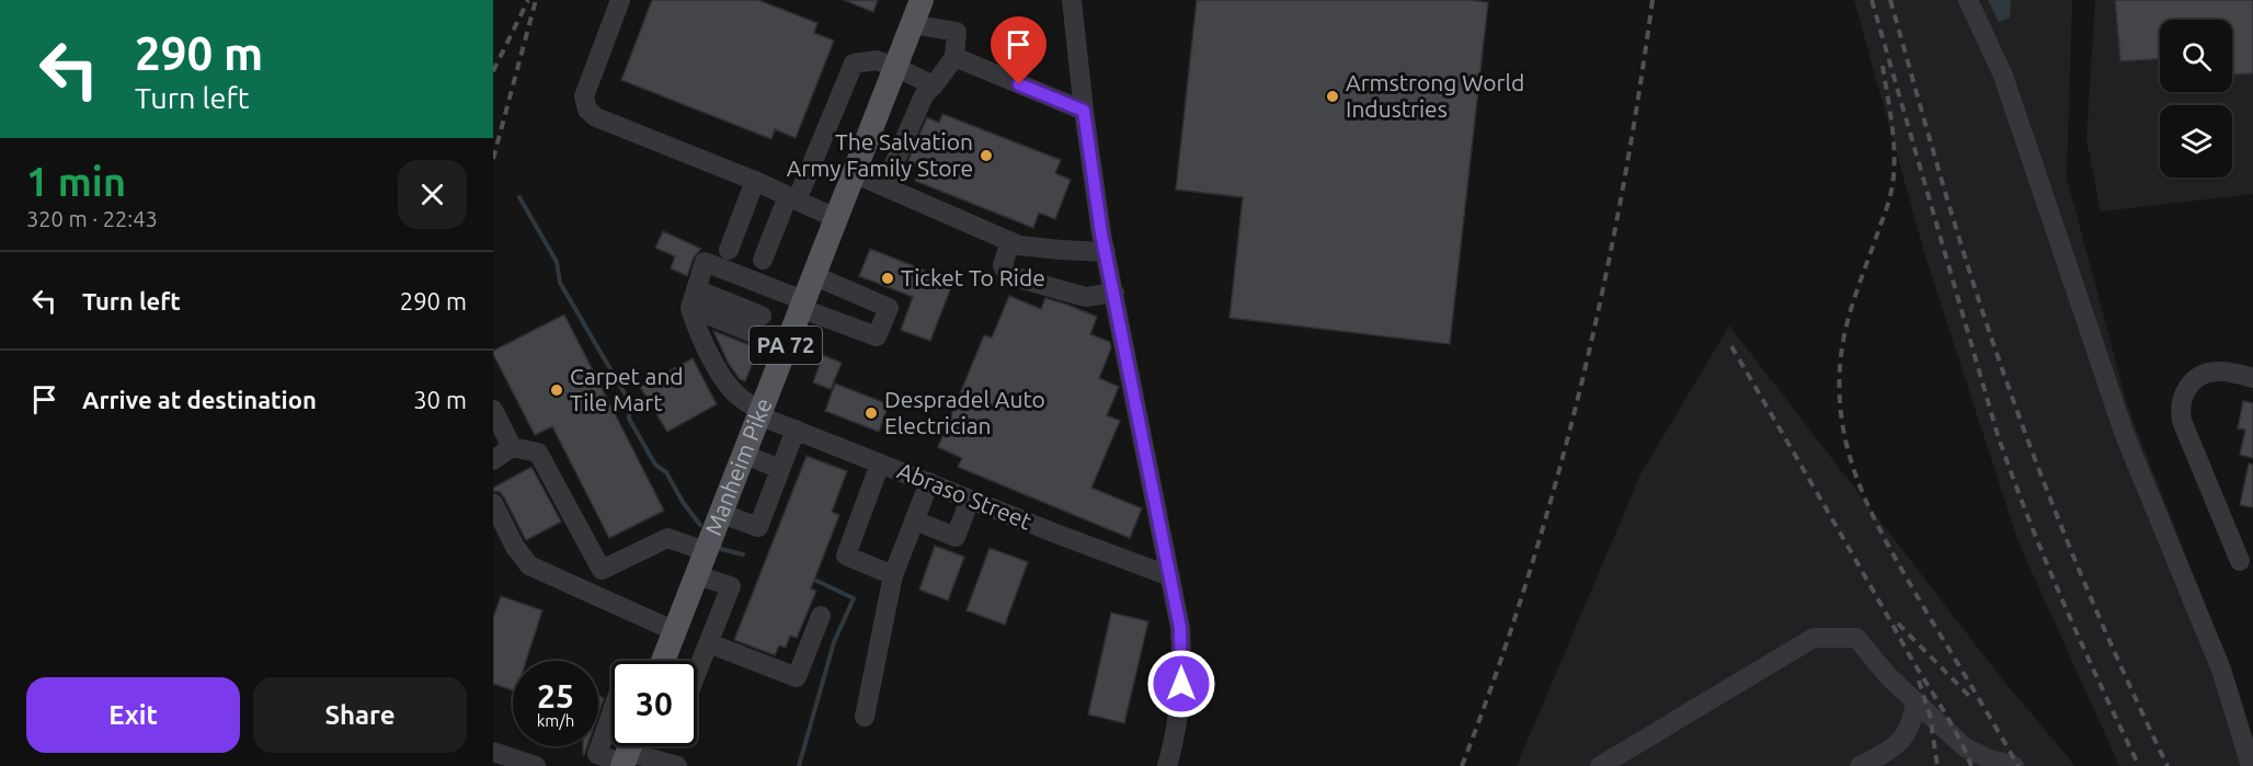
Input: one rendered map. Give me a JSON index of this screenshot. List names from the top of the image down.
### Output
{
  "streets": {
    "main road": ["PA 72", "Manheim Pike"],
    "street": ["Abraso Street"]
  },
  "crossings": [
    ["Manheim Pike", "Abraso Street"]
  ],
  "places": [
    "Armstrong World Industries",
    "The Salvation Army Family Store",
    "Ticket To Ride",
    "Carpet and Tile Mart",
    "Despradel Auto Electrician"
  ],
  "page": {
    "turn": ["290 m", "Turn left"],
    "heading": ["1 min", "320 m · 22:43"],
    "list": [
      {
        "name": "Turn left",
        "value": "290 m"
      },
      {
        "name": "Arrive at destination",
        "value": "30 m"
      }
    ],
    "speed": "25 km/h",
    "limit": "30",
    "buttons": ["Exit", "Share"]
  }
}
